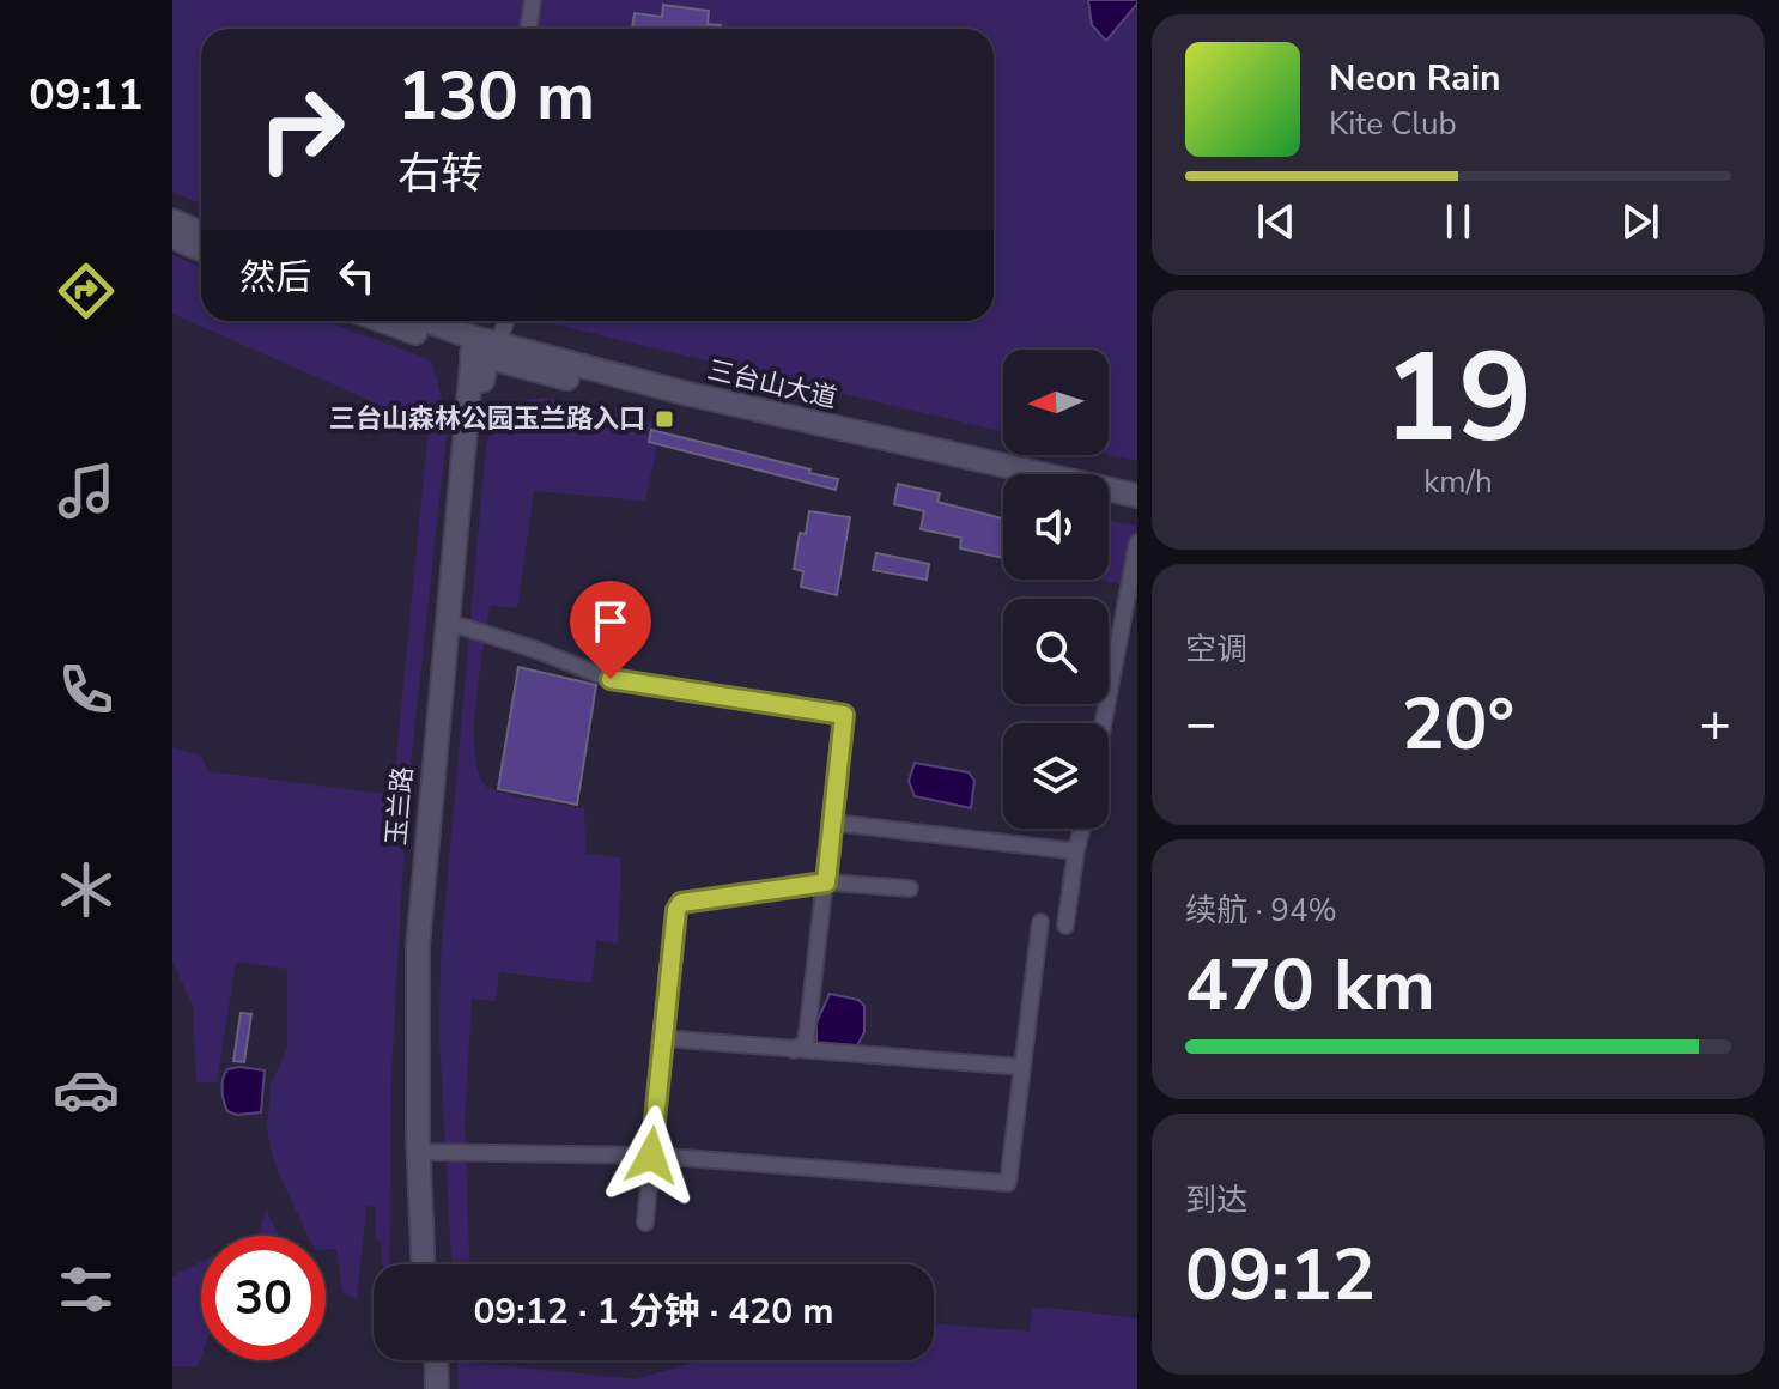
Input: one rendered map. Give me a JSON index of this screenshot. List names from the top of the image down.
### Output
{
  "streets": {
    "main road": ["三台山大道", "玉兰路"]
  },
  "crossings": [
    ["三台山大道", "玉兰路"]
  ],
  "places": {
    "transit": ["三台山森林公园玉兰路入口"]
  },
  "north": "left",
  "page": {
    "tabs": "09:11",
    "turn": ["130 m", "右转"],
    "song": ["Neon Rain", "Kite Club"],
    "then": "然后",
    "tile": [
      ["19", "km/h"],
      "空调",
      ["续航 · 94%", "470 km"],
      ["到达", "09:12"]
    ],
    "heat": ["−", "20°", "+"],
    "limit": "30",
    "trip": "09:12 · 1 分钟 · 420 m"
  }
}
